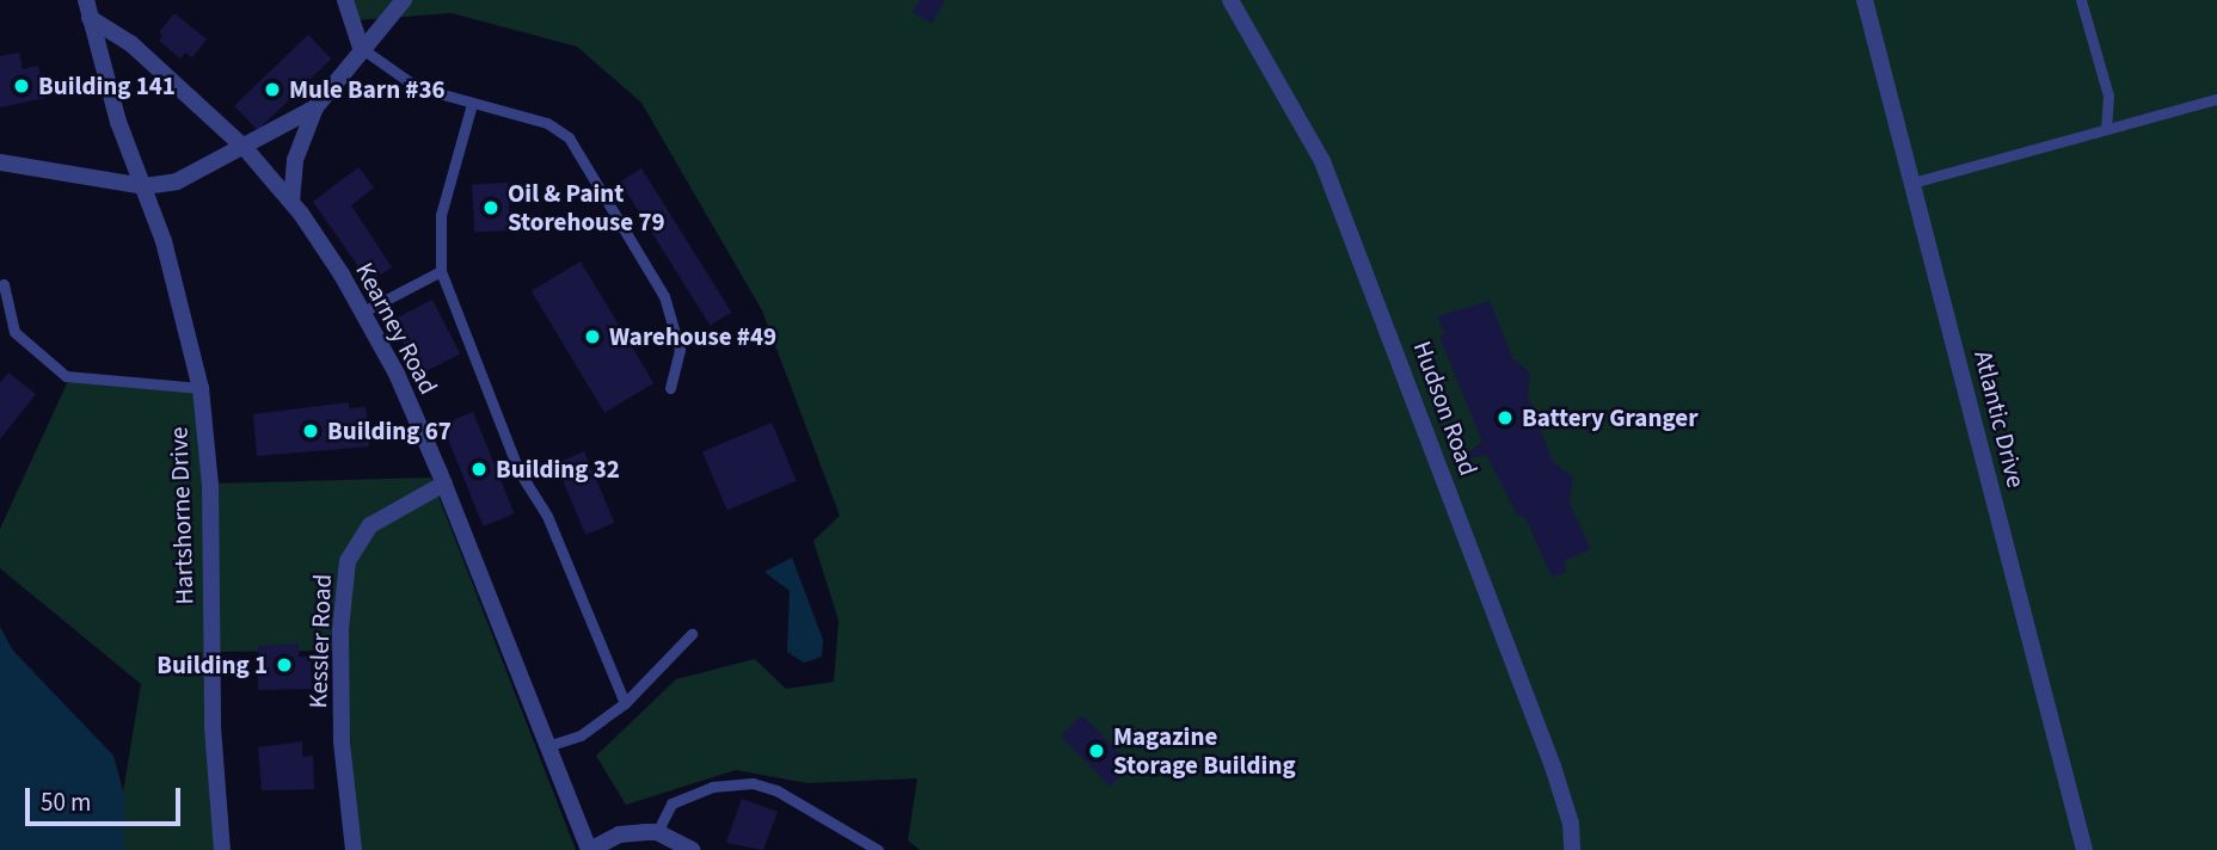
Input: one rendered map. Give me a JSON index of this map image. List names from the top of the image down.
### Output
{
  "streets": {
    "street": [
      "Kearney Road",
      "Hudson Road",
      "Atlantic Drive",
      "Hartshorne Drive",
      "Kessler Road"
    ]
  },
  "crossings": [
    ["Kearney Road", "Hartshorne Drive"],
    ["Kearney Road", "Kessler Road"]
  ],
  "places": [
    "Building 141",
    "Mule Barn #36",
    "Oil & Paint Storehouse 79",
    "Warehouse #49",
    "Battery Granger",
    "Building 67",
    "Building 32",
    "Building 1",
    "Magazine Storage Building"
  ],
  "scale_bar": "50 m"
}
